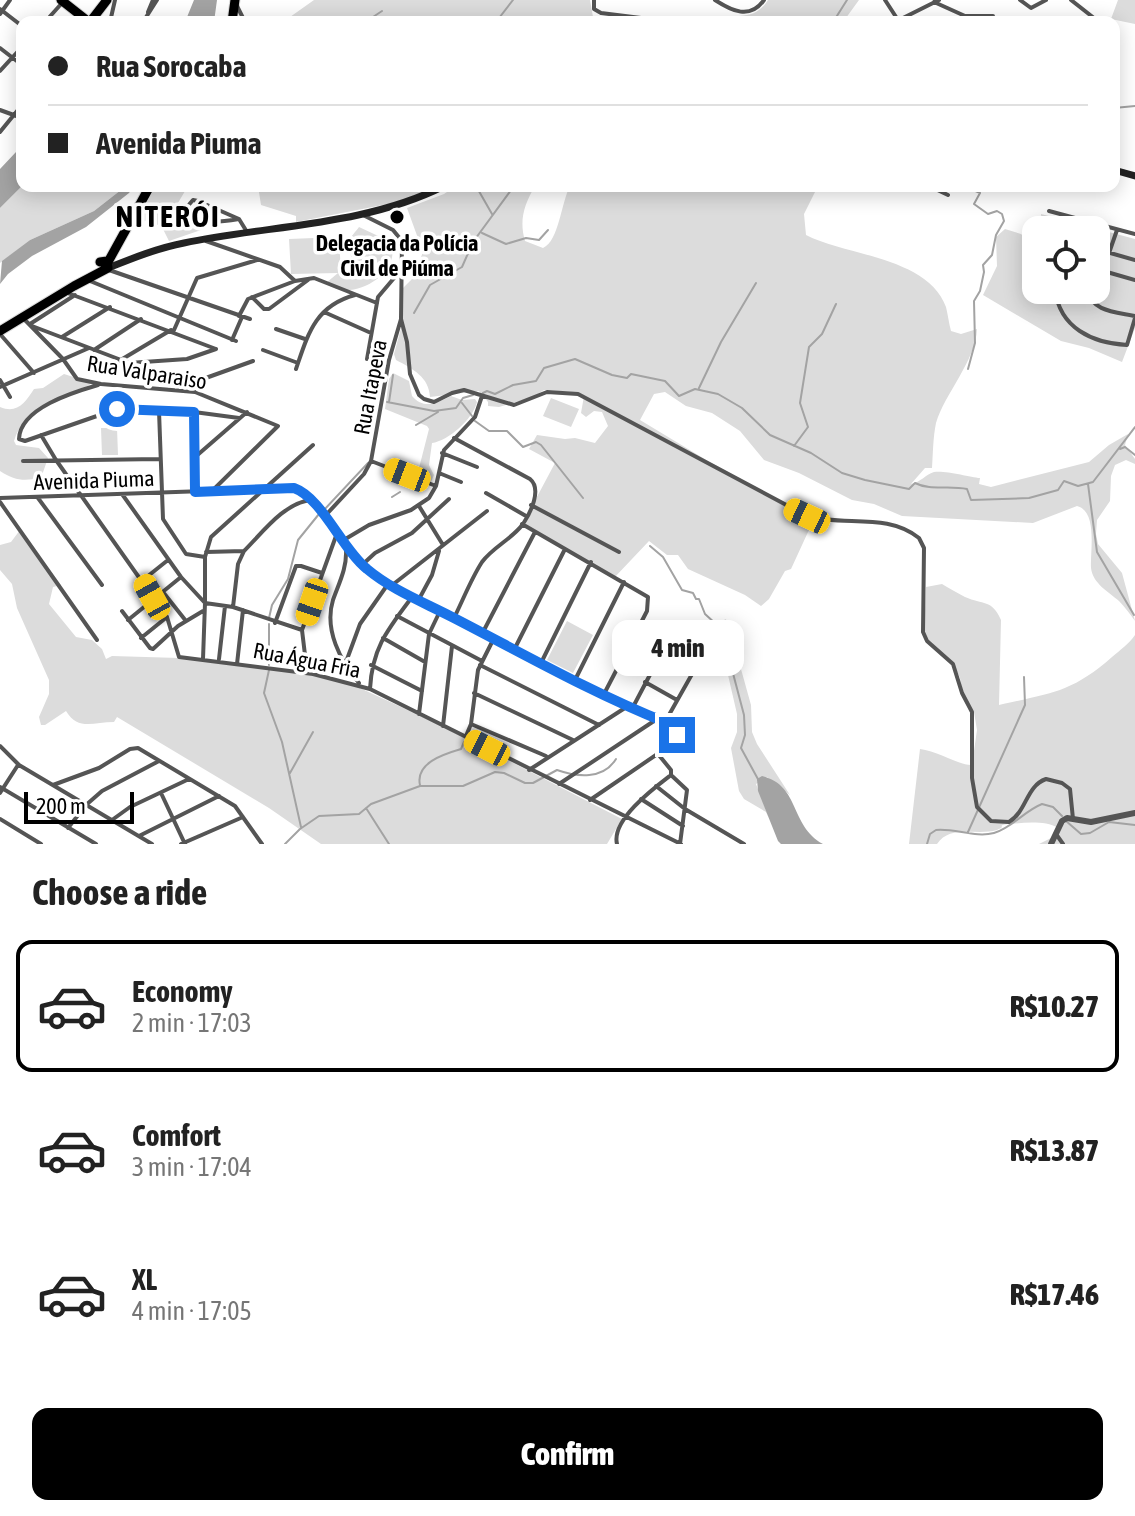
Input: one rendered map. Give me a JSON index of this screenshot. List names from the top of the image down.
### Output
{
  "streets": {
    "street": [
      "Rua Valparaiso",
      "Rua Itapeva",
      "Avenida Piuma",
      "Rua Água Fria"
    ]
  },
  "crossings": [
    ["Rua Valparaiso", "Avenida Piuma"]
  ],
  "districts": ["NITERÓI"],
  "places": ["Delegacia da Polícia Civil de Piúma"],
  "scale_bar": "200 m",
  "page": {
    "banner": ["Rua Sorocaba", "Avenida Piuma"],
    "bubble": "4 min",
    "scale": "200 m",
    "heading": "Choose a ride",
    "list": [
      {
        "name": "Economy",
        "note": "2 min · 17:03",
        "value": "R$10.27"
      },
      {
        "name": "Comfort",
        "note": "3 min · 17:04",
        "value": "R$13.87"
      },
      {
        "name": "XL",
        "note": "4 min · 17:05",
        "value": "R$17.46"
      }
    ],
    "buttons": "Confirm"
  }
}
